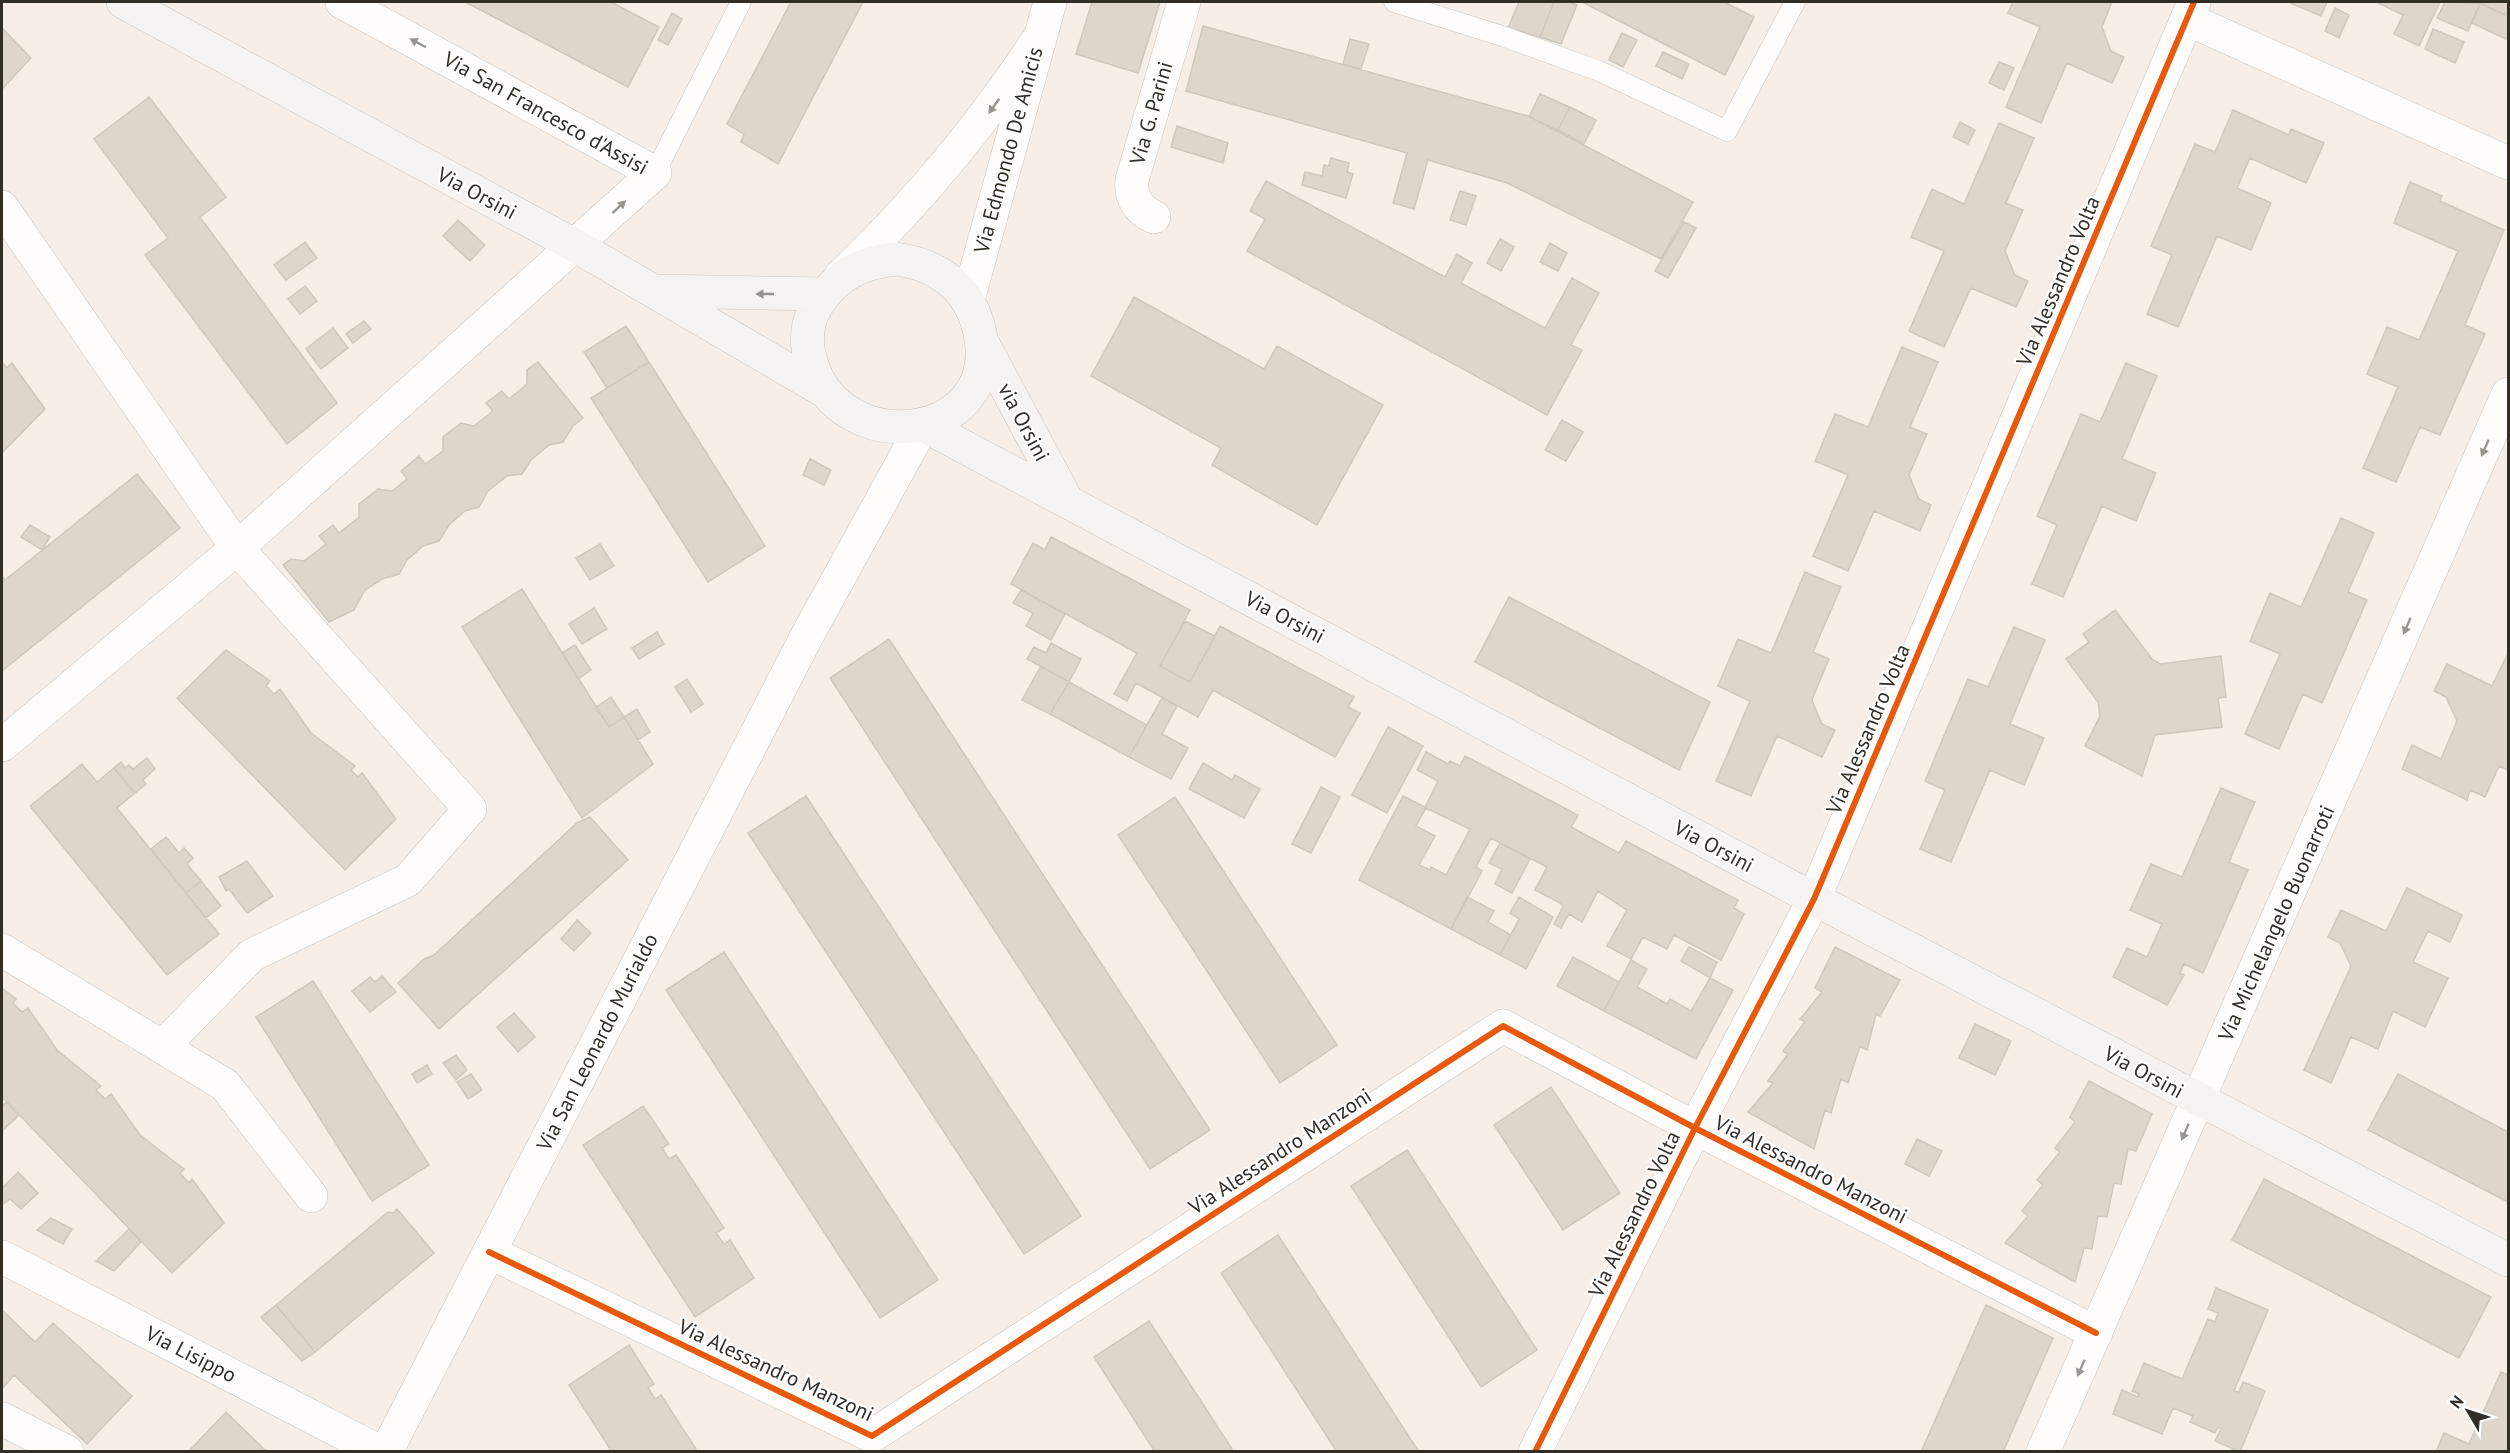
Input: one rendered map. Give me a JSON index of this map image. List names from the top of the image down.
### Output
{
  "streets": {
    "main road": ["Via Orsini", "via Orsini"],
    "street": [
      "Via San Francesco d'Assisi",
      "Via G. Parini",
      "Via Edmondo De Amicis",
      "Via Alessandro Volta",
      "Via Michelangelo Buonarroti",
      "Via San Leonardo Murialdo",
      "Via Alessandro Manzoni",
      "Via Lisippo"
    ]
  },
  "crossings": [
    ["Via San Francesco d'Assisi", "Via Orsini"],
    ["Via Edmondo De Amicis", "Via Orsini"],
    ["Via Edmondo De Amicis", "via Orsini"],
    ["Via Edmondo De Amicis", "Via San Leonardo Murialdo"],
    ["Via Orsini", "Via Alessandro Volta"],
    ["Via Orsini", "via Orsini"],
    ["Via Orsini", "Via Michelangelo Buonarroti"],
    ["Via Orsini", "Via San Leonardo Murialdo"],
    ["Via Alessandro Volta", "Via Alessandro Manzoni"],
    ["via Orsini", "Via San Leonardo Murialdo"],
    ["Via Michelangelo Buonarroti", "Via Alessandro Manzoni"],
    ["Via San Leonardo Murialdo", "Via Alessandro Manzoni"]
  ],
  "one_way": ["Via Michelangelo Buonarroti"],
  "north": "top left"
}
